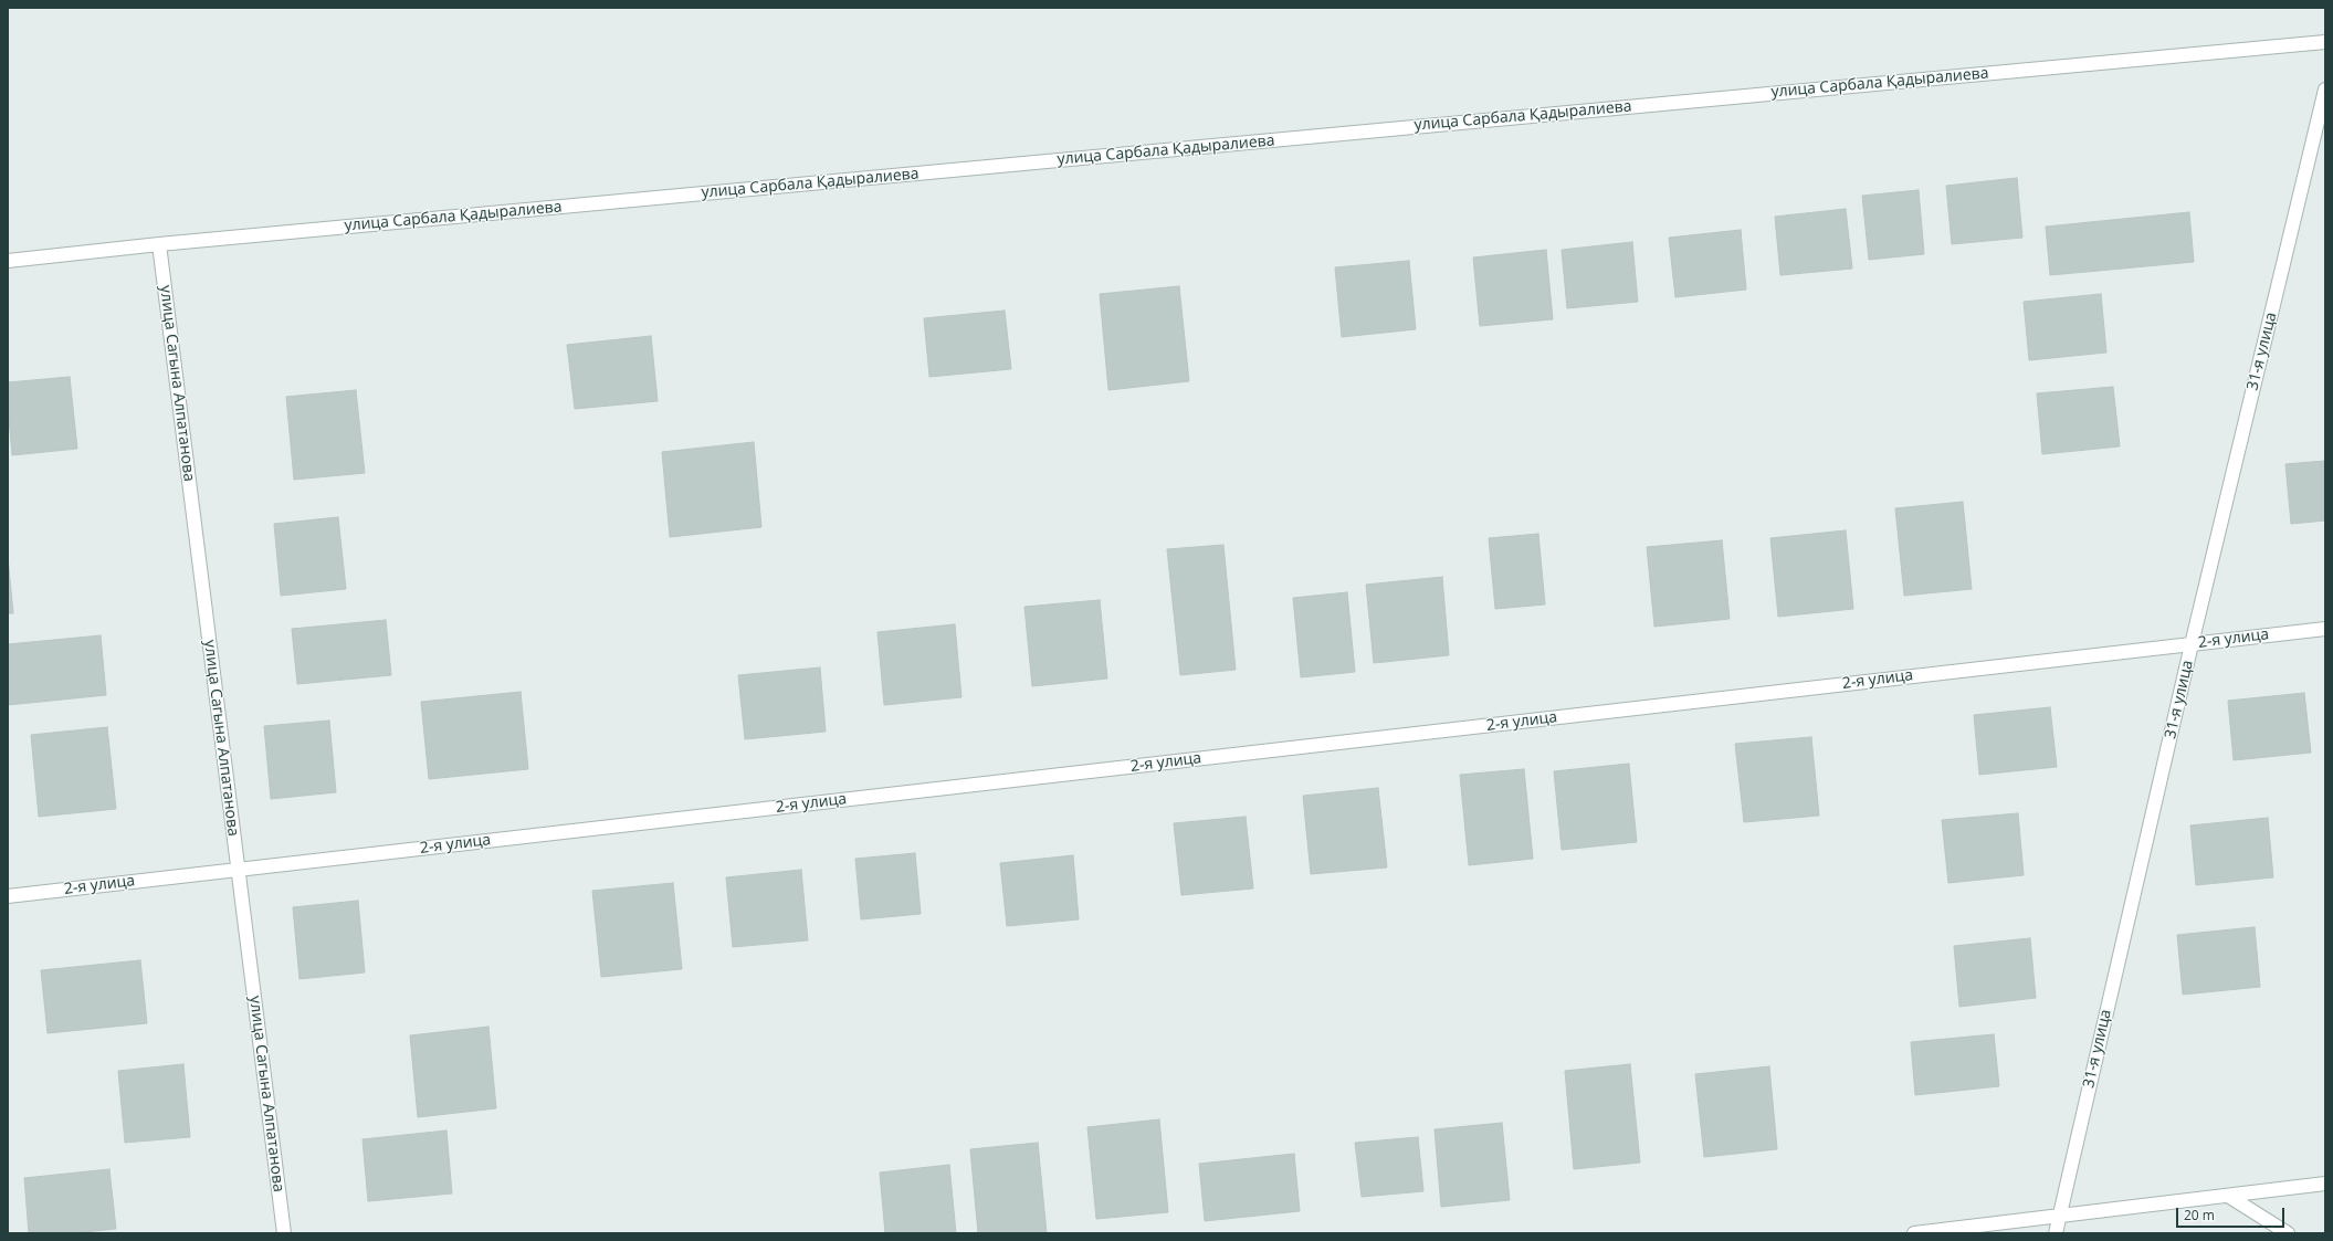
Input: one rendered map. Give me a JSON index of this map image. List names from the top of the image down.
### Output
{
  "streets": {
    "street": [
      "улица Сарбала Қадыралиева",
      "31-я улица",
      "улица Сагына Алпатанова",
      "2-я улица"
    ]
  },
  "crossings": [
    ["улица Сарбала Қадыралиева", "улица Сагына Алпатанова"],
    ["31-я улица", "2-я улица"],
    ["улица Сагына Алпатанова", "2-я улица"]
  ],
  "scale_bar": "20 m"
}
